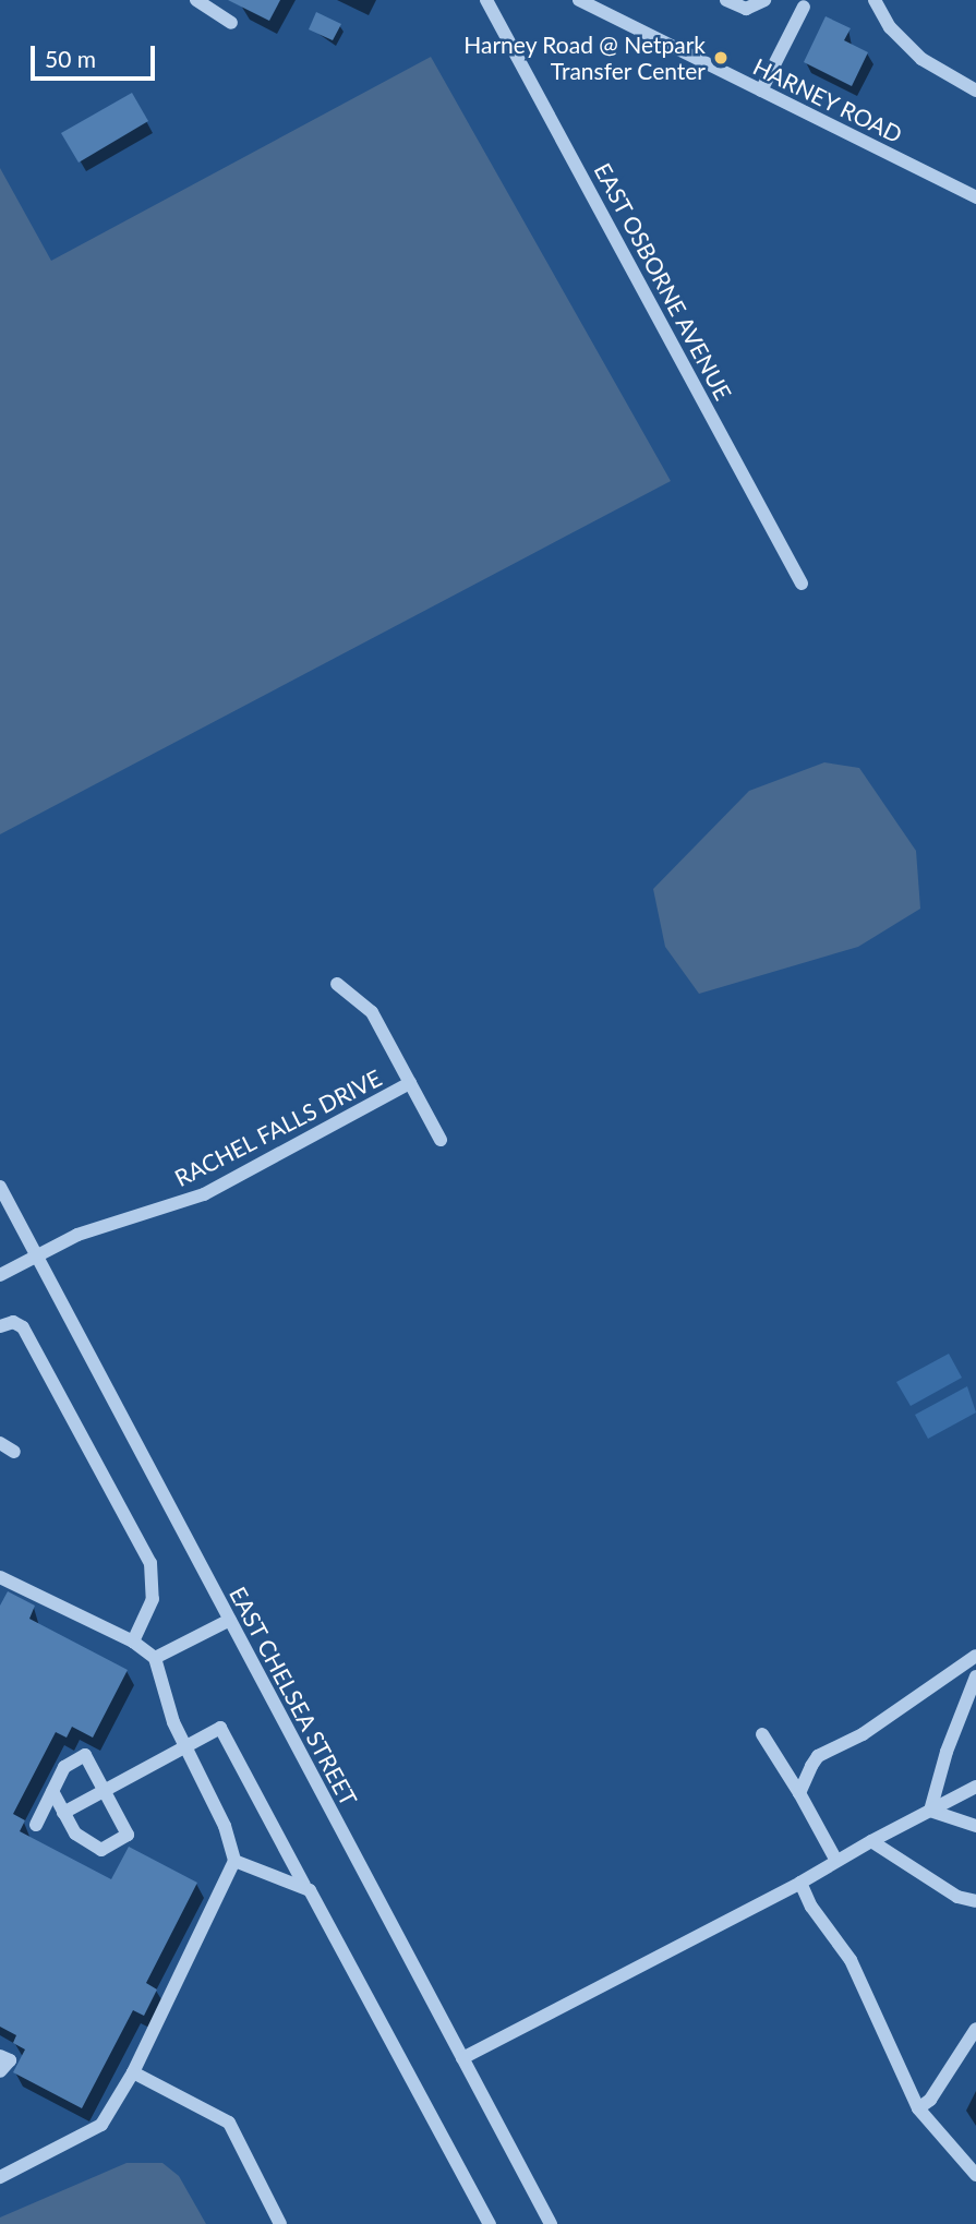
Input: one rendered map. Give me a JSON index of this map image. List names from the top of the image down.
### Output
{
  "streets": {
    "street": [
      "HARNEY ROAD",
      "EAST OSBORNE AVENUE",
      "RACHEL FALLS DRIVE",
      "EAST CHELSEA STREET"
    ]
  },
  "crossings": [
    ["RACHEL FALLS DRIVE", "EAST CHELSEA STREET"]
  ],
  "places": ["Harney Road @ Netpark Transfer Center"],
  "scale_bar": "50 m"
}
